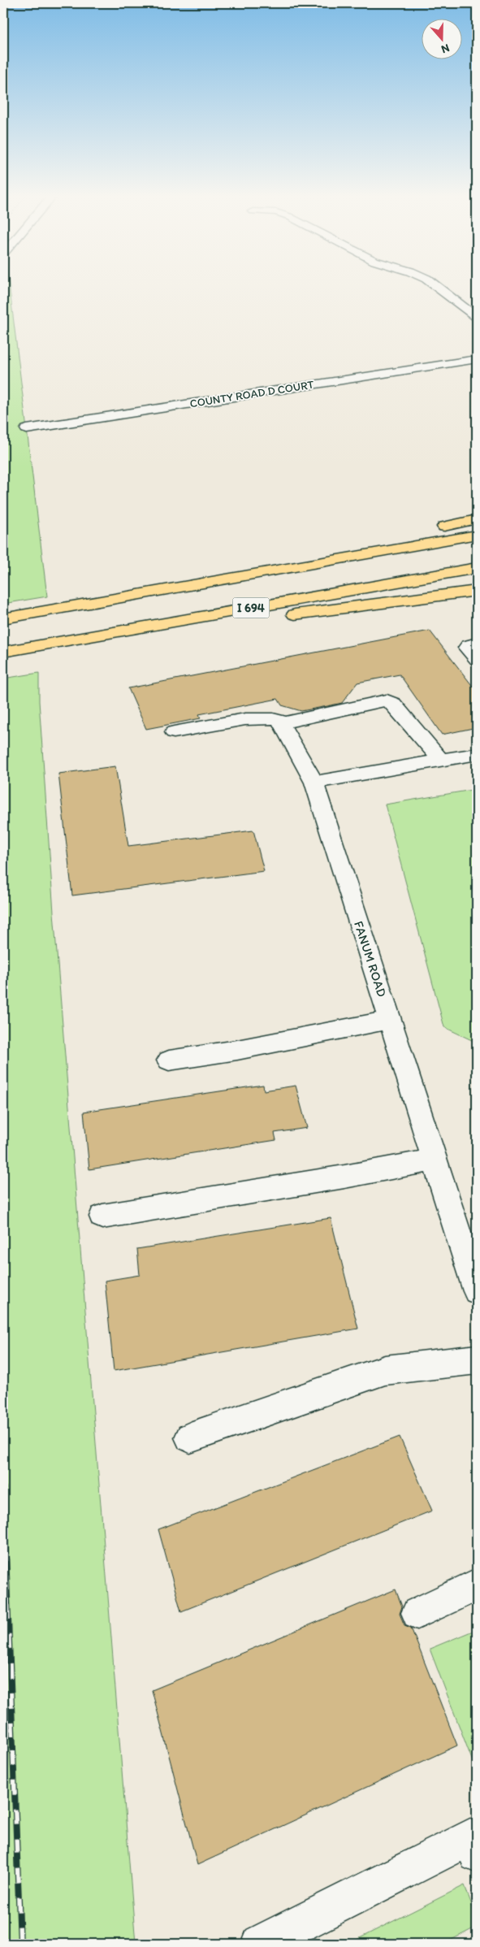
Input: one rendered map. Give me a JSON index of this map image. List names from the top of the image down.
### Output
{
  "streets": {
    "highway": ["I 694"],
    "street": ["COUNTY ROAD D COURT", "FANUM ROAD"]
  },
  "north": "bottom"
}
